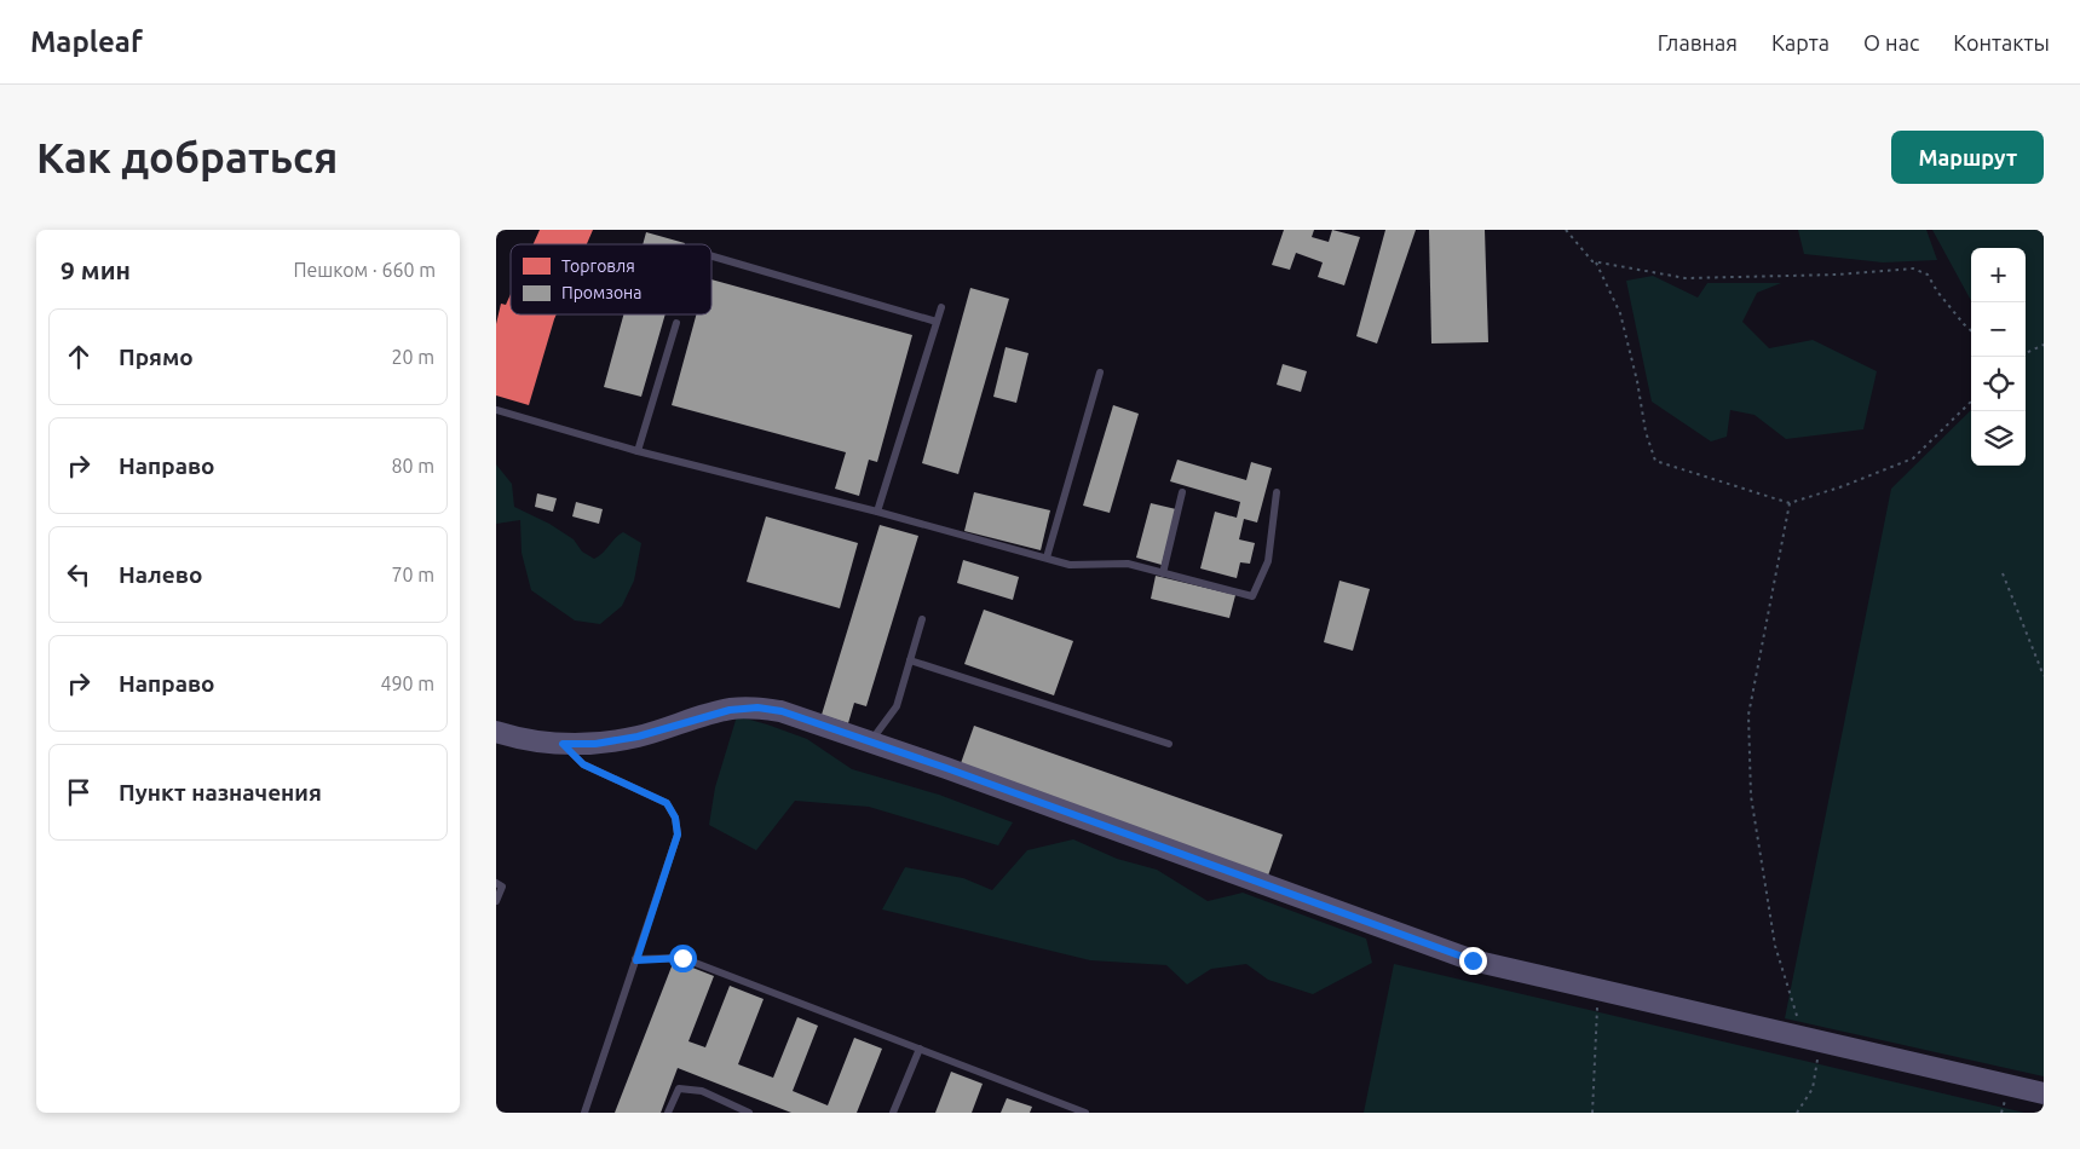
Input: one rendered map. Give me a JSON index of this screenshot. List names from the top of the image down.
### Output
{
  "legend": ["Торговля", "Промзона"],
  "page": {
    "header": "Mapleaf",
    "nav": [
      "Главная",
      "Карта",
      "О нас",
      "Контакты"
    ],
    "buttons": "Маршрут",
    "title": "Как добраться",
    "heading": ["9 мин", "Пешком · 660 m"],
    "map_buttons": ["+", "−"],
    "list": [
      ["Прямо", "20 m"],
      ["Направо", "80 m"],
      ["Налево", "70 m"],
      ["Направо", "490 m"],
      "Пункт назначения"
    ]
  }
}
